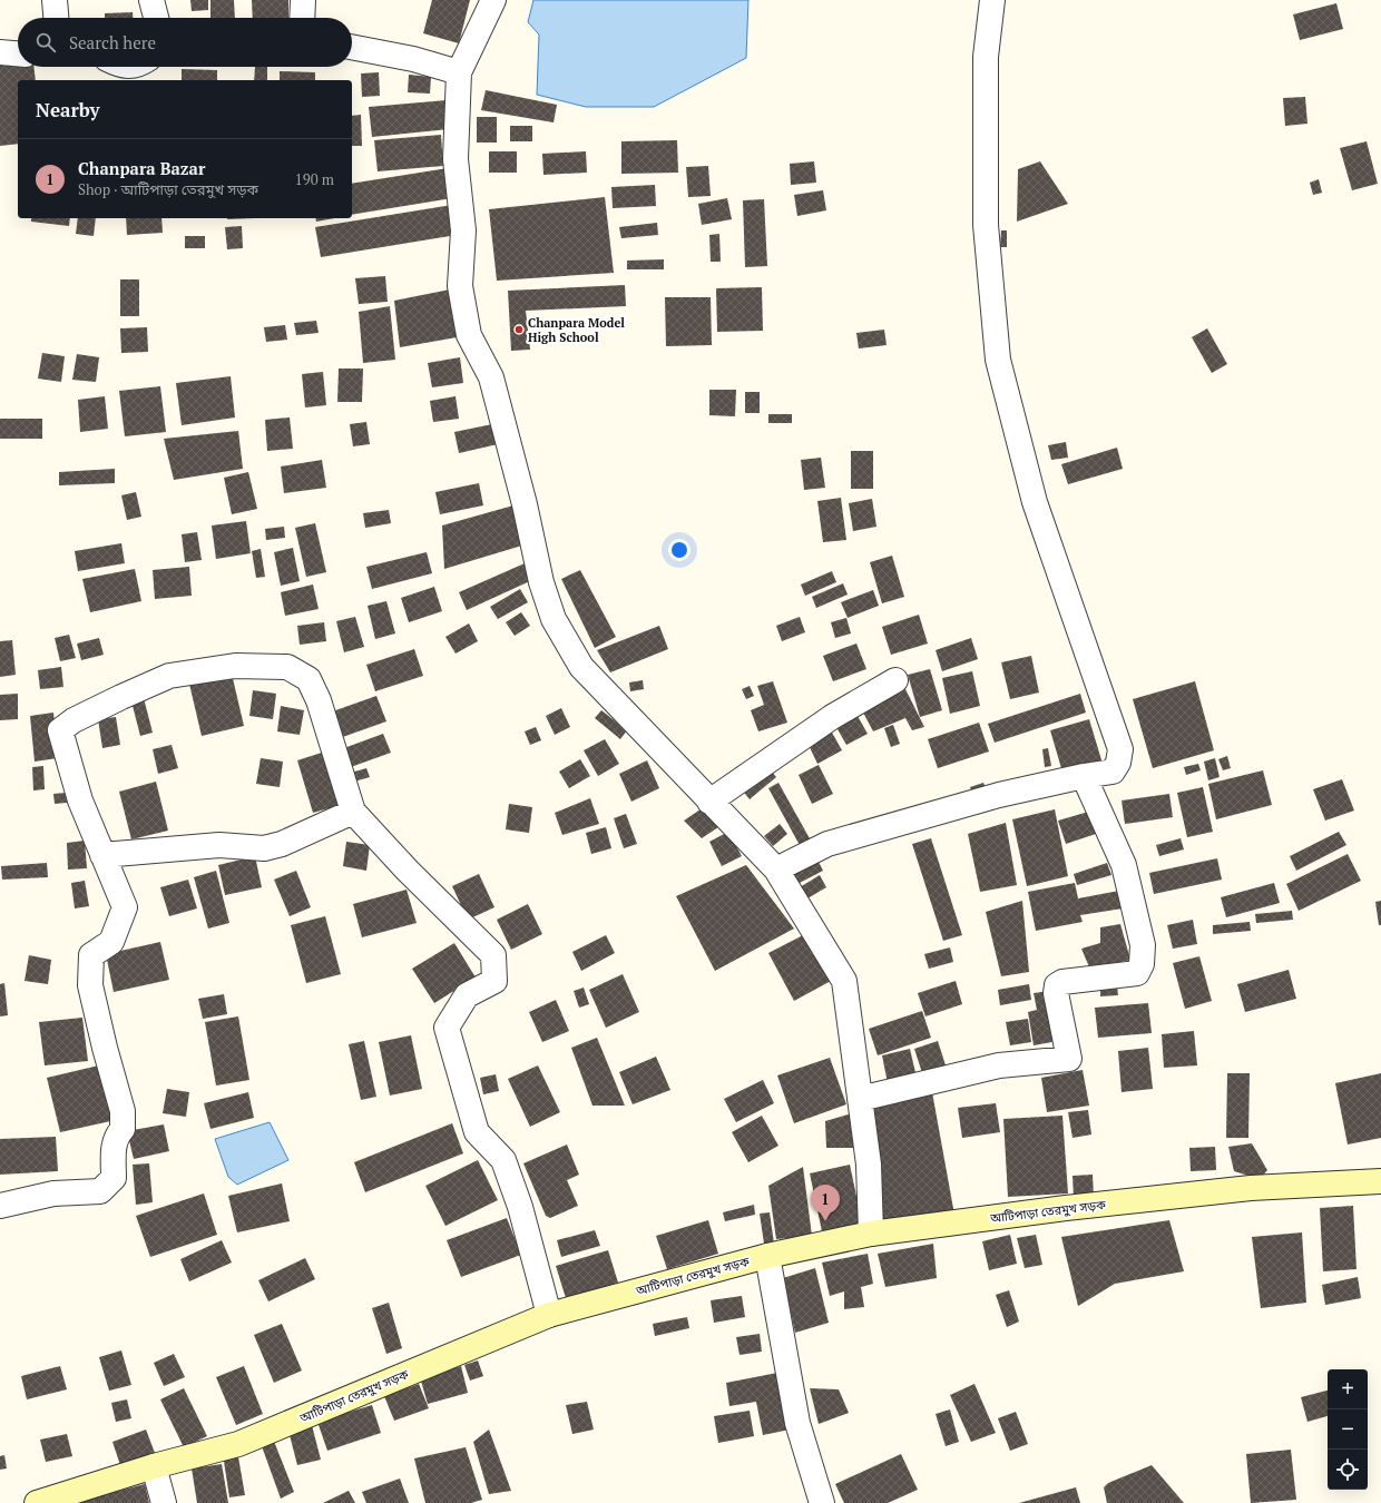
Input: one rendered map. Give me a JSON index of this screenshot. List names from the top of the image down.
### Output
{
  "streets": {
    "main road": ["আটিপাড়া তেরমুখ সড়ক"]
  },
  "places": ["Chanpara Model High School"],
  "page": {
    "search": "Search here",
    "heading": "Nearby",
    "list": [
      {
        "mark": "1",
        "name": "Chanpara Bazar",
        "note": "Shop · আটিপাড়া তেরমুখ সড়ক",
        "value": "190 m"
      }
    ],
    "pins": "1",
    "map_buttons": ["+", "−"]
  }
}
